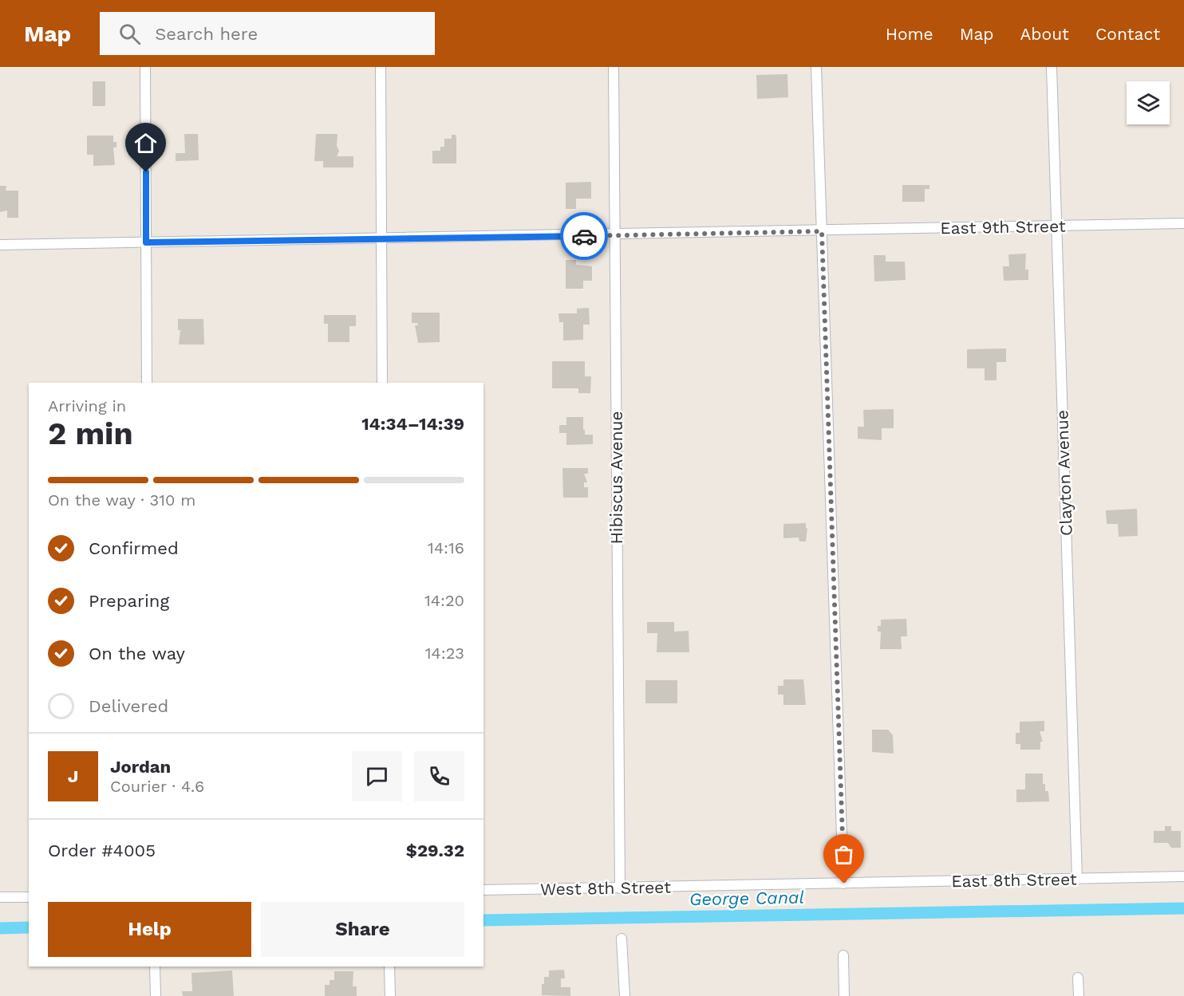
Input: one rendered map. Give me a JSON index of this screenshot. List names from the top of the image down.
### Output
{
  "streets": {
    "street": [
      "East 9th Street",
      "Clayton Avenue",
      "Hibiscus Avenue",
      "East 8th Street",
      "West 8th Street"
    ]
  },
  "crossings": [
    ["East 9th Street", "Clayton Avenue"],
    ["East 9th Street", "Hibiscus Avenue"],
    ["Clayton Avenue", "East 8th Street"],
    ["Hibiscus Avenue", "West 8th Street"],
    ["East 8th Street", "West 8th Street"]
  ],
  "water": ["George Canal"],
  "page": {
    "header": "Map",
    "search": "Search here",
    "nav": [
      "Home",
      "Map",
      "About",
      "Contact"
    ],
    "heading": ["2 min", "Arriving in", "14:34–14:39"],
    "panel": [
      "Jordan",
      "Courier · 4.6",
      "Order #4005",
      "$29.32"
    ],
    "bar": "On the way · 310 m",
    "list": [
      ["Confirmed", "14:16"],
      ["Preparing", "14:20"],
      ["On the way", "14:23"],
      "Delivered"
    ],
    "round": "J",
    "buttons": ["Help", "Share"]
  }
}
